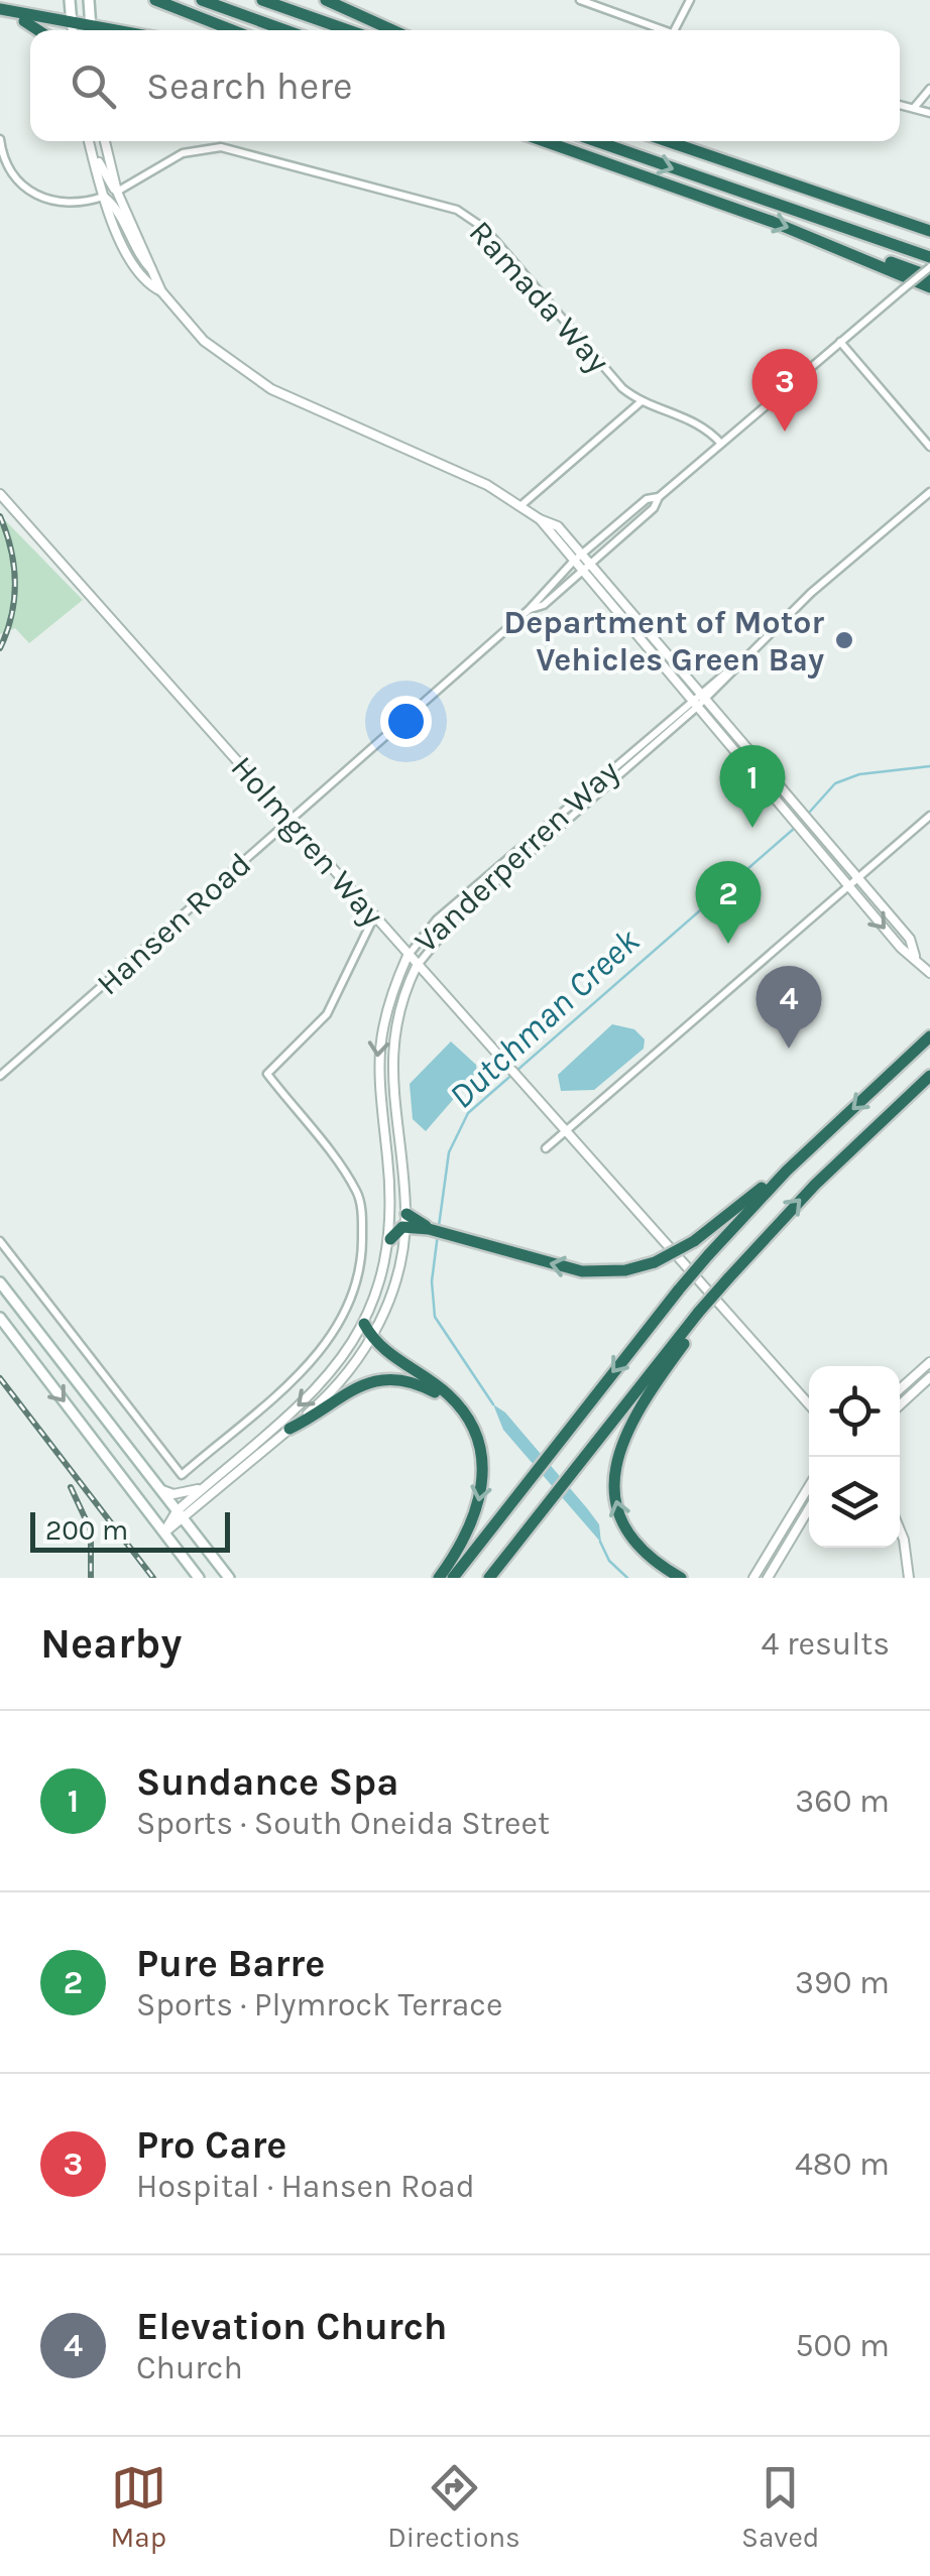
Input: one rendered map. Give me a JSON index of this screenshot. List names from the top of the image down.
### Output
{
  "streets": {
    "street": [
      "Ramada Way",
      "Holmgren Way",
      "Vanderperren Way",
      "Hansen Road"
    ]
  },
  "crossings": [
    ["Ramada Way", "Hansen Road"],
    ["Holmgren Way", "Vanderperren Way"],
    ["Holmgren Way", "Hansen Road"]
  ],
  "water": ["Dutchman Creek"],
  "places": ["Department of Motor Vehicles Green Bay"],
  "scale_bar": "200 m",
  "page": {
    "search": "Search here",
    "pins": [
      "3",
      "1",
      "2",
      "4"
    ],
    "scale": "200 m",
    "heading": ["Nearby", "4 results"],
    "list": [
      {
        "mark": "1",
        "name": "Sundance Spa",
        "note": "Sports · South Oneida Street",
        "value": "360 m"
      },
      {
        "mark": "2",
        "name": "Pure Barre",
        "note": "Sports · Plymrock Terrace",
        "value": "390 m"
      },
      {
        "mark": "3",
        "name": "Pro Care",
        "note": "Hospital · Hansen Road",
        "value": "480 m"
      },
      {
        "mark": "4",
        "name": "Elevation Church",
        "note": "Church",
        "value": "500 m"
      }
    ],
    "nav": ["Map", "Directions", "Saved"]
  }
}
